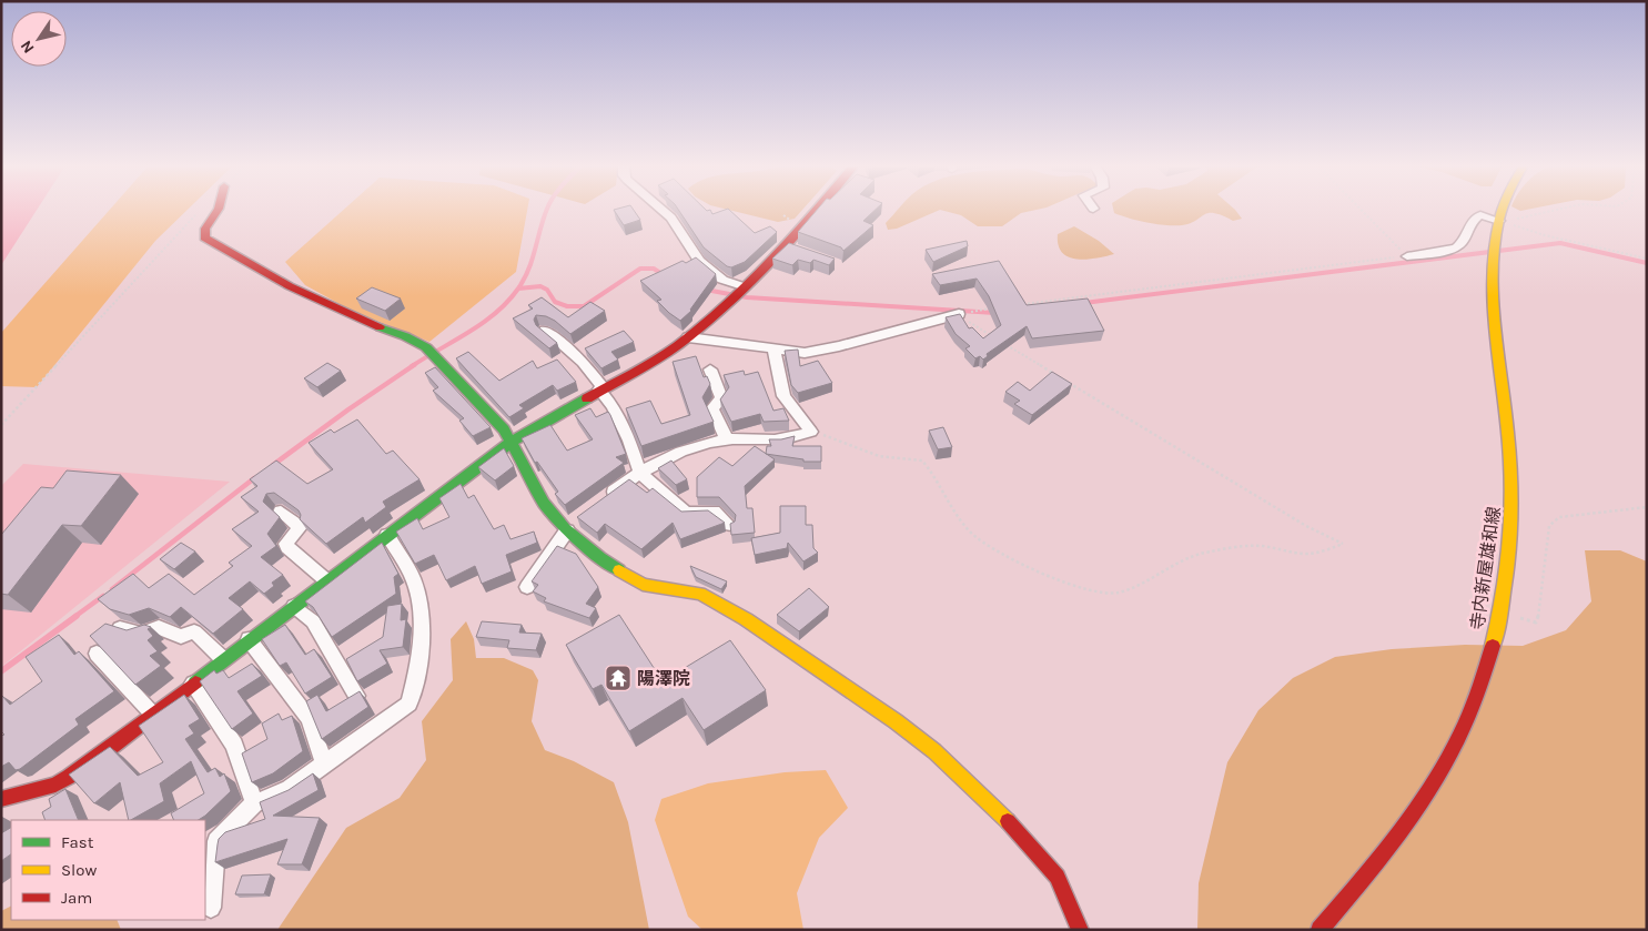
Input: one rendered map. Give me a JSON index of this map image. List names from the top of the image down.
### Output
{
  "streets": {
    "street": ["寺内新屋雄和線"]
  },
  "places": {
    "temple": ["陽澤院"]
  },
  "legend": ["Fast", "Slow", "Jam"],
  "north": "bottom left"
}
